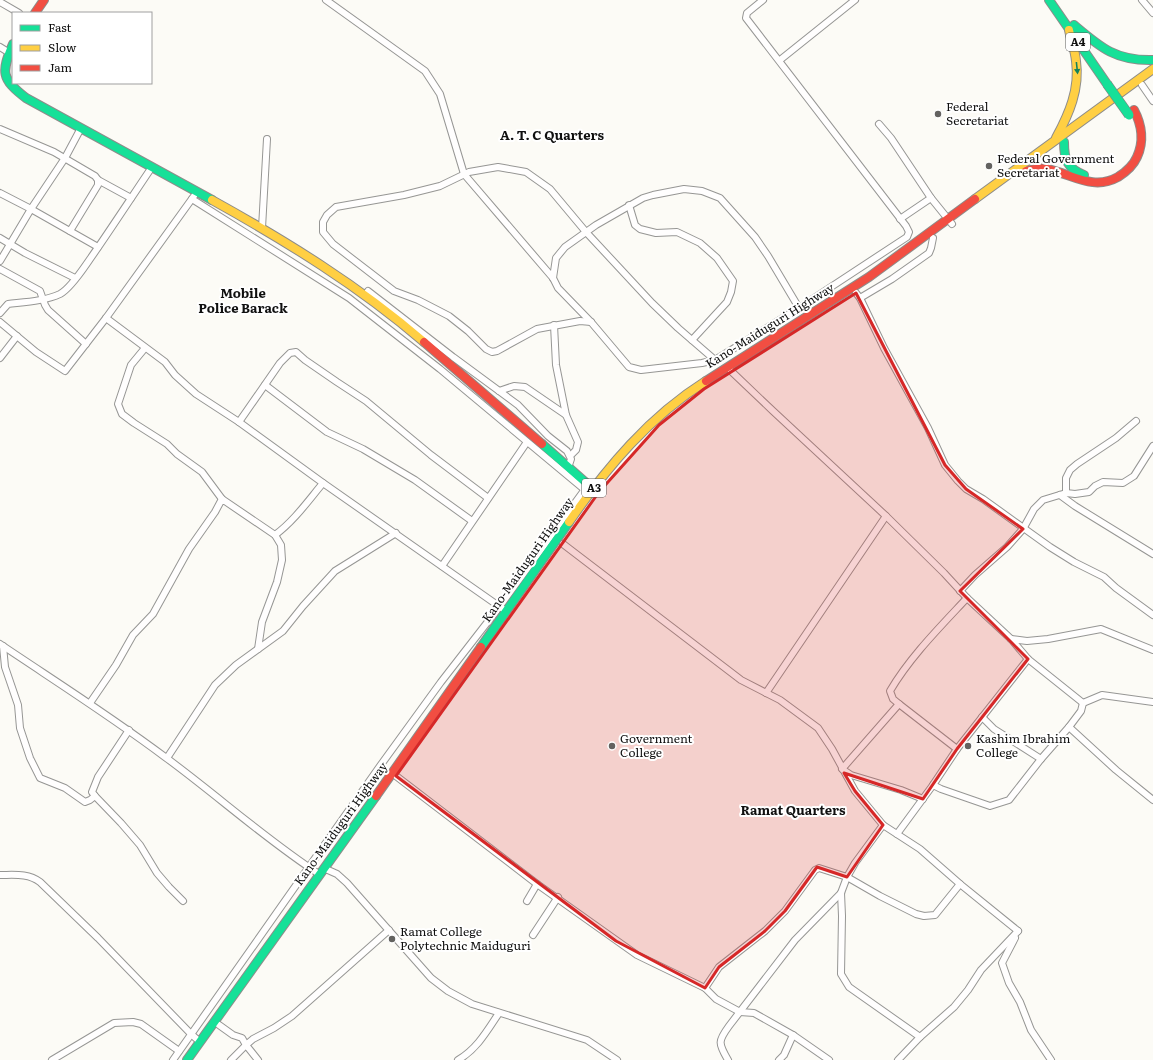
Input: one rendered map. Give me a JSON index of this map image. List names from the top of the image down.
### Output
{
  "streets": {
    "main road": ["A4", "Kano-Maiduguri Highway", "A3"]
  },
  "crossings": [
    ["A4", "Kano-Maiduguri Highway"]
  ],
  "districts": ["A. T. C Quarters", "Mobile Police Barack", "Ramat Quarters"],
  "places": [
    "Federal Secretariat",
    "Federal Government Secretariat",
    "Government College",
    "Kashim Ibrahim College",
    "Ramat College Polytechnic Maiduguri"
  ],
  "legend": ["Fast", "Slow", "Jam"]
}
